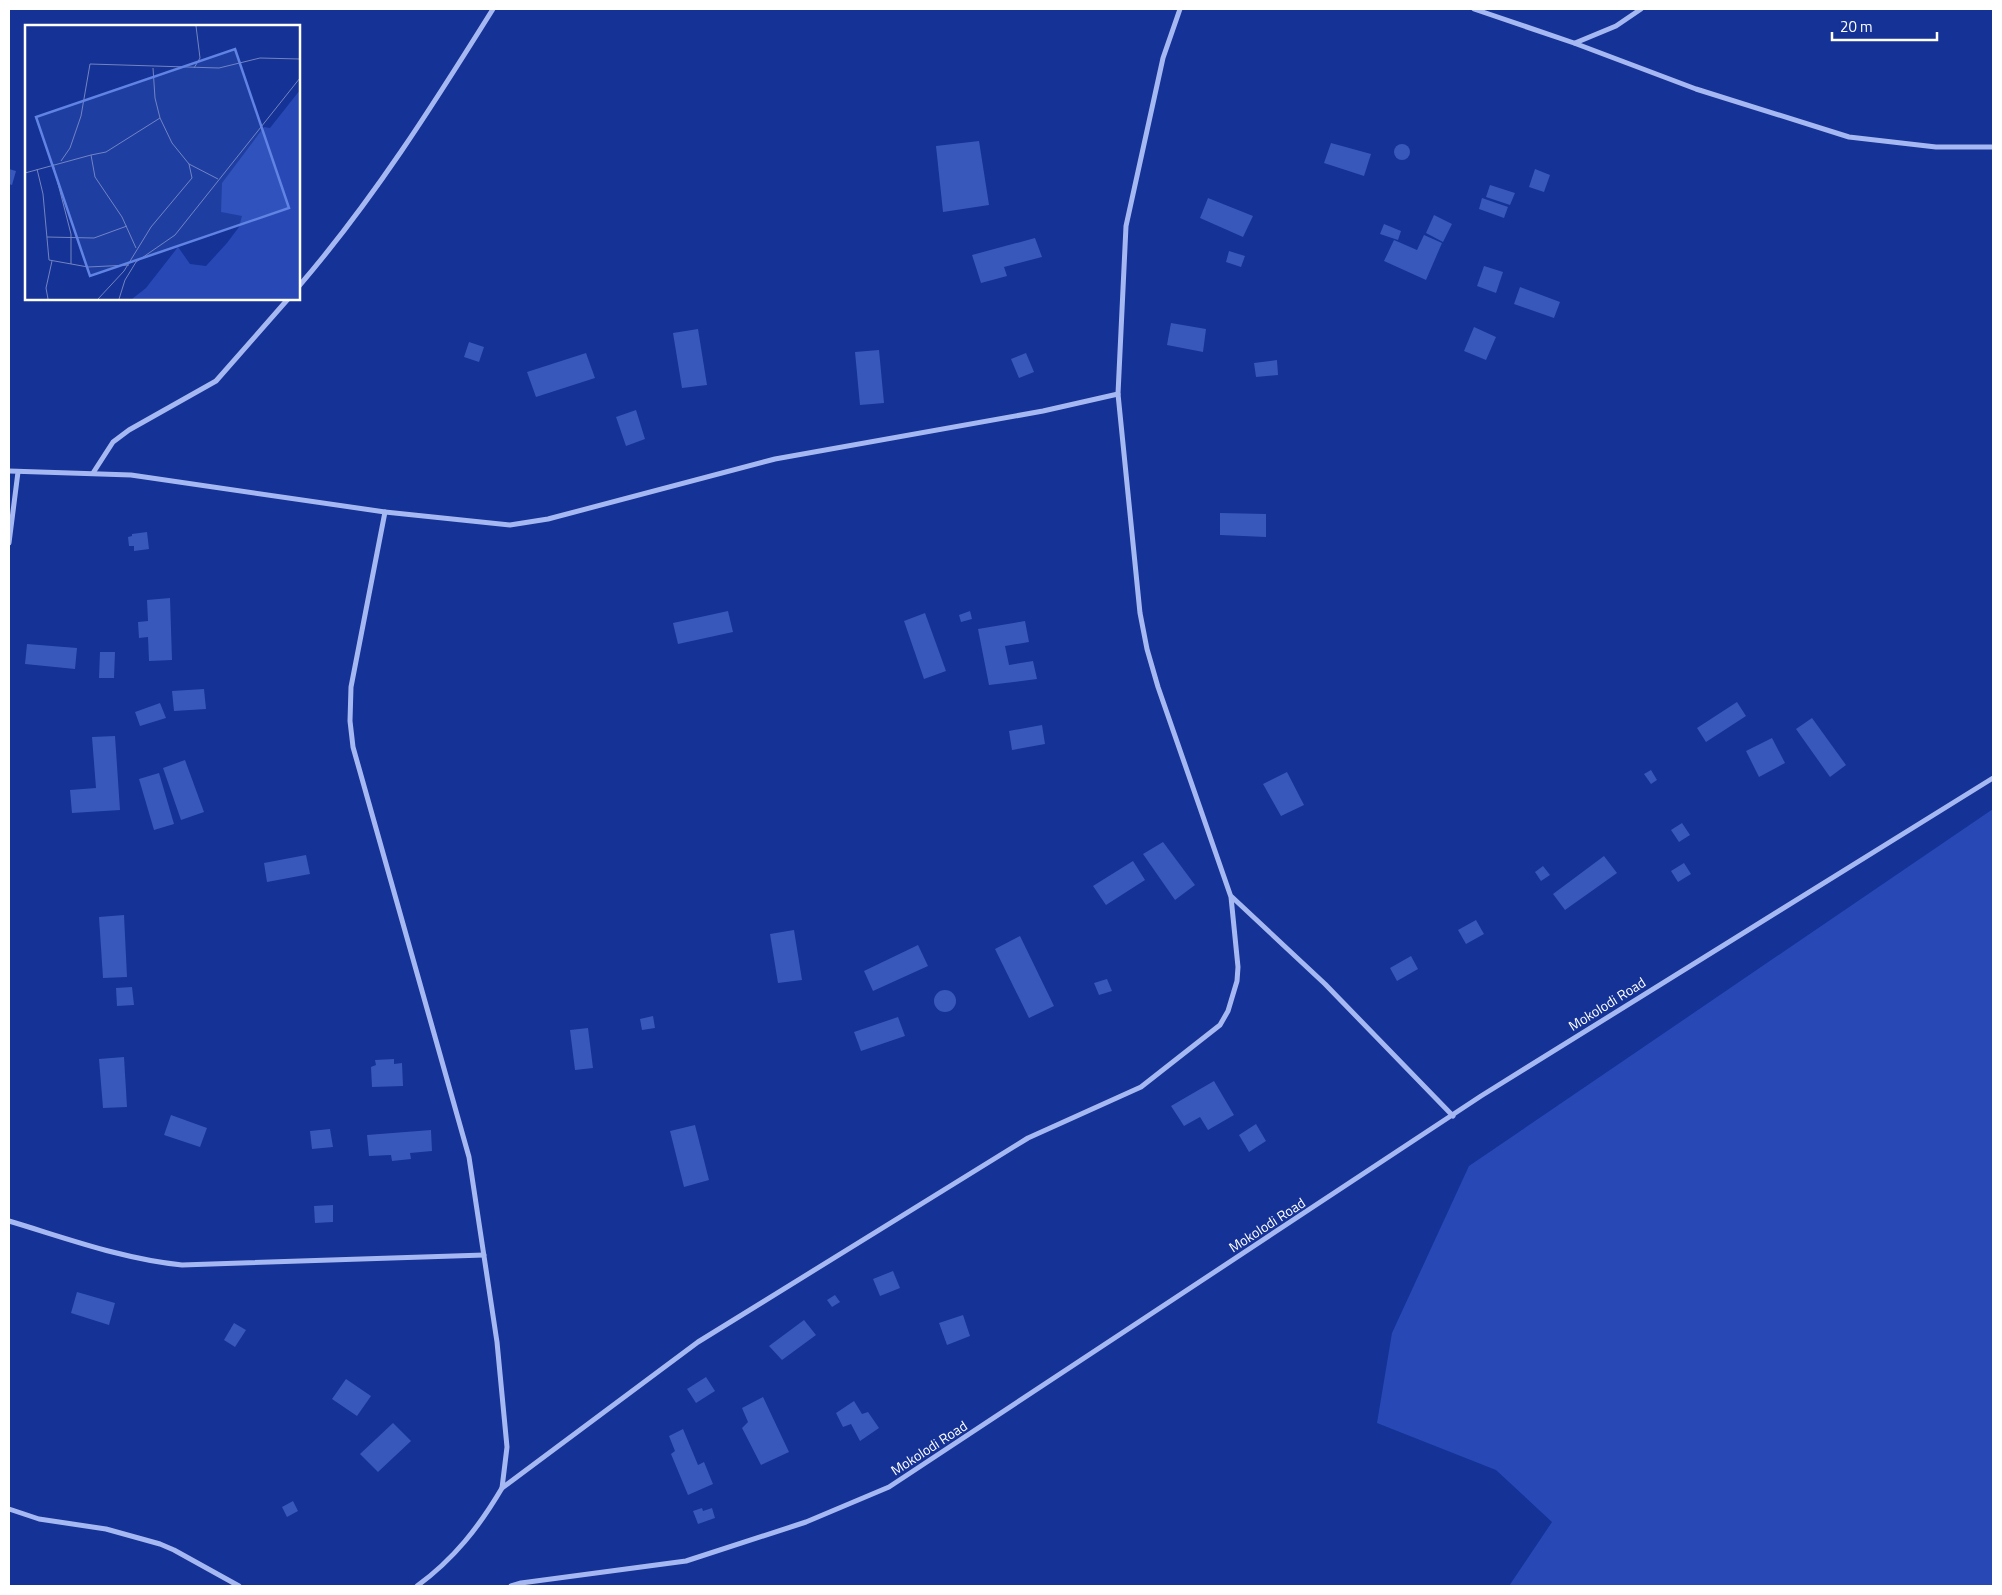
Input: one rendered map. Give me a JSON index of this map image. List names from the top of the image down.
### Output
{
  "streets": {
    "street": ["Mokolodi Road"]
  },
  "scale_bar": "20 m"
}
